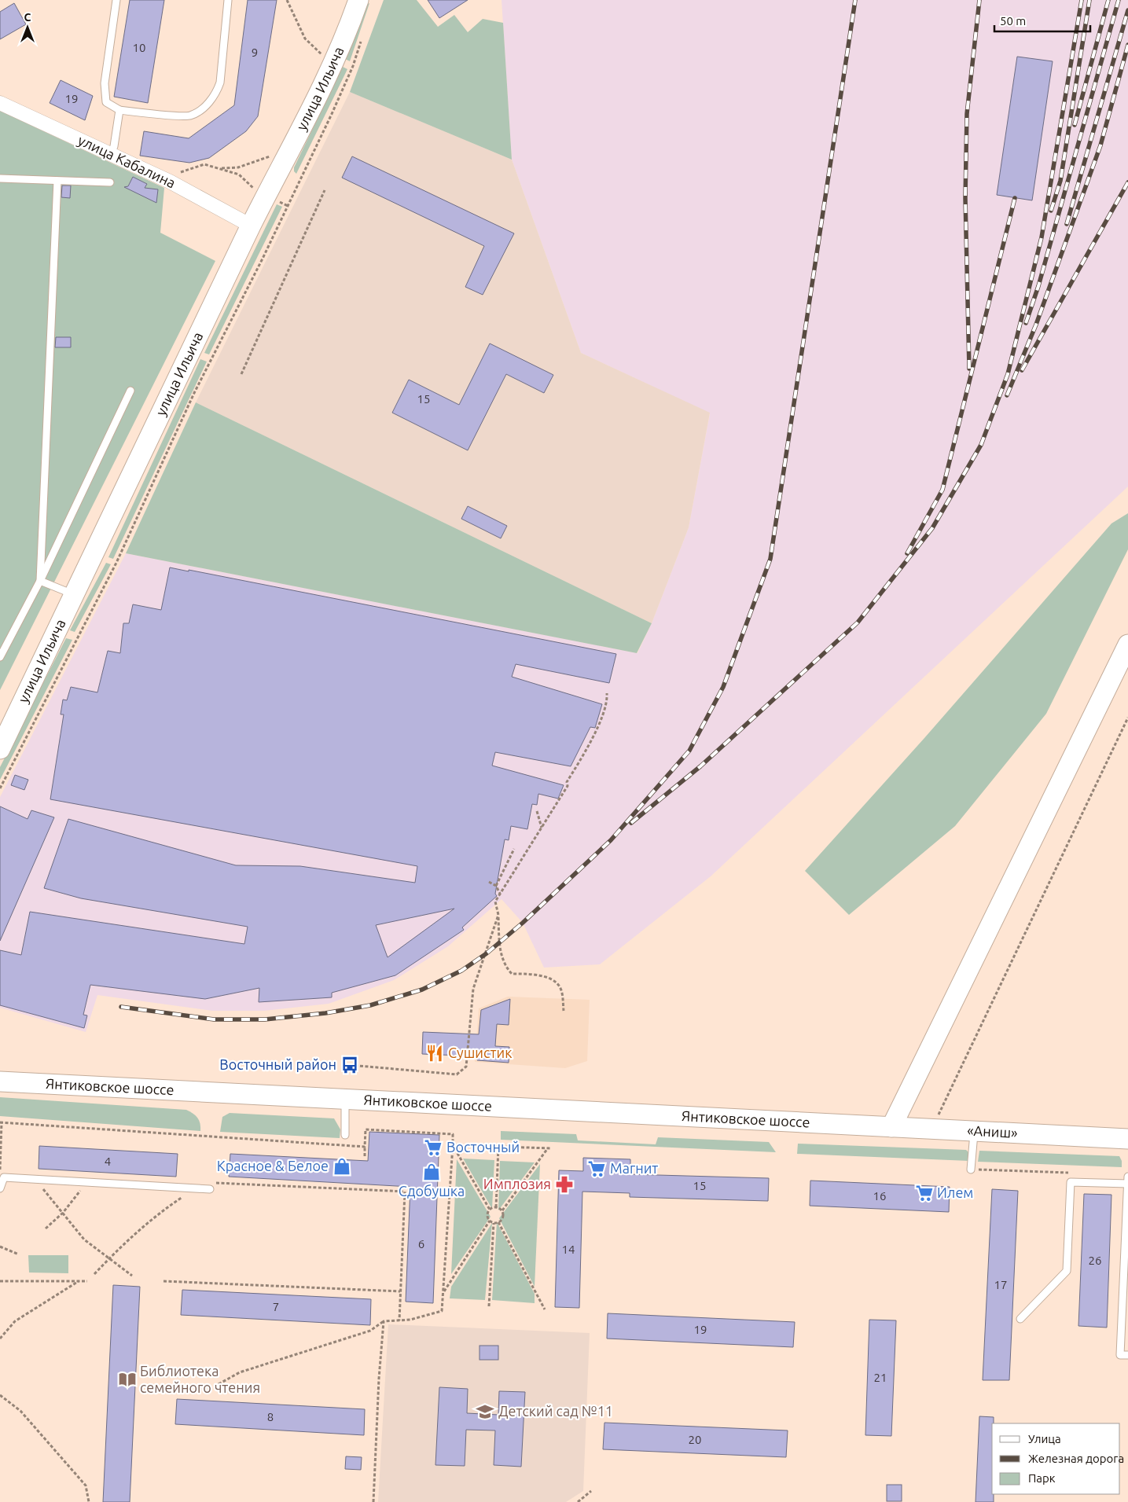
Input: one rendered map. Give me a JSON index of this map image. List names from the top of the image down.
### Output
{
  "streets": {
    "street": [
      "улица Ильича",
      "улица Кабалина",
      "Янтиковское шоссе",
      "«Аниш»"
    ]
  },
  "crossings": [
    ["улица Ильича", "улица Кабалина"],
    ["Янтиковское шоссе", "«Аниш»"]
  ],
  "places": {
    "restaurant": ["Сушистик"],
    "bus stop": ["Восточный район"],
    "supermarket": ["Восточный", "Магнит", "Илем"],
    "shop": ["Красное & Белое", "Сдобушка"],
    "pharmacy": ["Имплозия"],
    "library": ["Библиотека семейного чтения"],
    "school or university": ["Детский сад №11"]
  },
  "house_numbers": [
    "10",
    "9",
    "19",
    "15",
    "4",
    "15",
    "16",
    "6",
    "14",
    "26",
    "17",
    "7",
    "19",
    "21",
    "8",
    "20"
  ],
  "legend": ["Улица", "Железная дорога", "Парк"],
  "scale_bar": "50 m",
  "north": "top"
}
